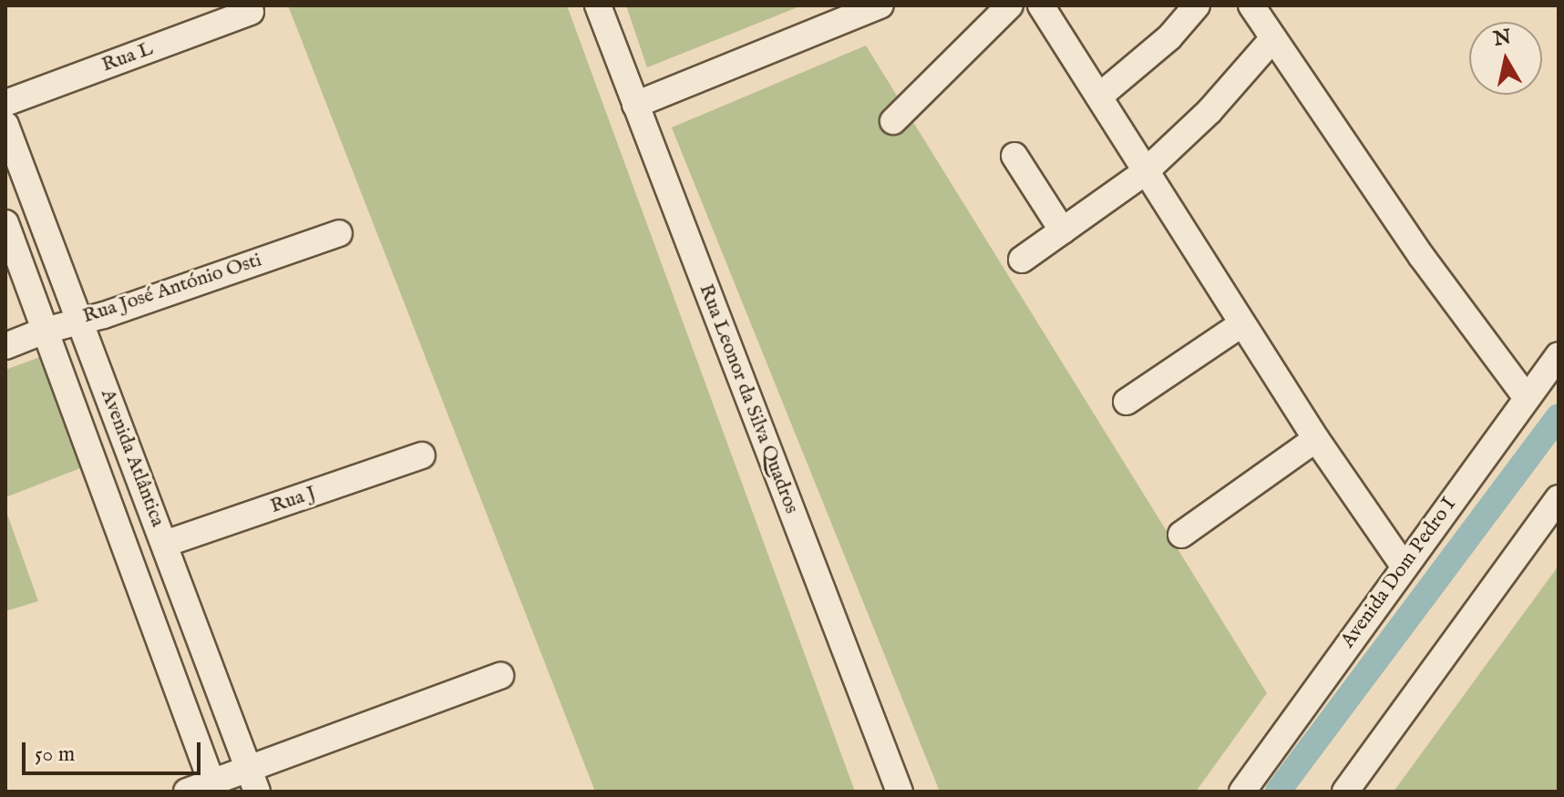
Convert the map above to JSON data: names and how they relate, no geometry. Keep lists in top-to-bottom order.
{
  "streets": {
    "street": [
      "Rua L",
      "Rua José António Osti",
      "Rua Leonor da Silva Quadros",
      "Avenida Atlântica",
      "Rua J",
      "Avenida Dom Pedro I"
    ]
  },
  "crossings": [
    ["Rua José António Osti", "Avenida Atlântica"],
    ["Avenida Atlântica", "Rua J"]
  ],
  "scale_bar": "50 m",
  "north": "top"
}
